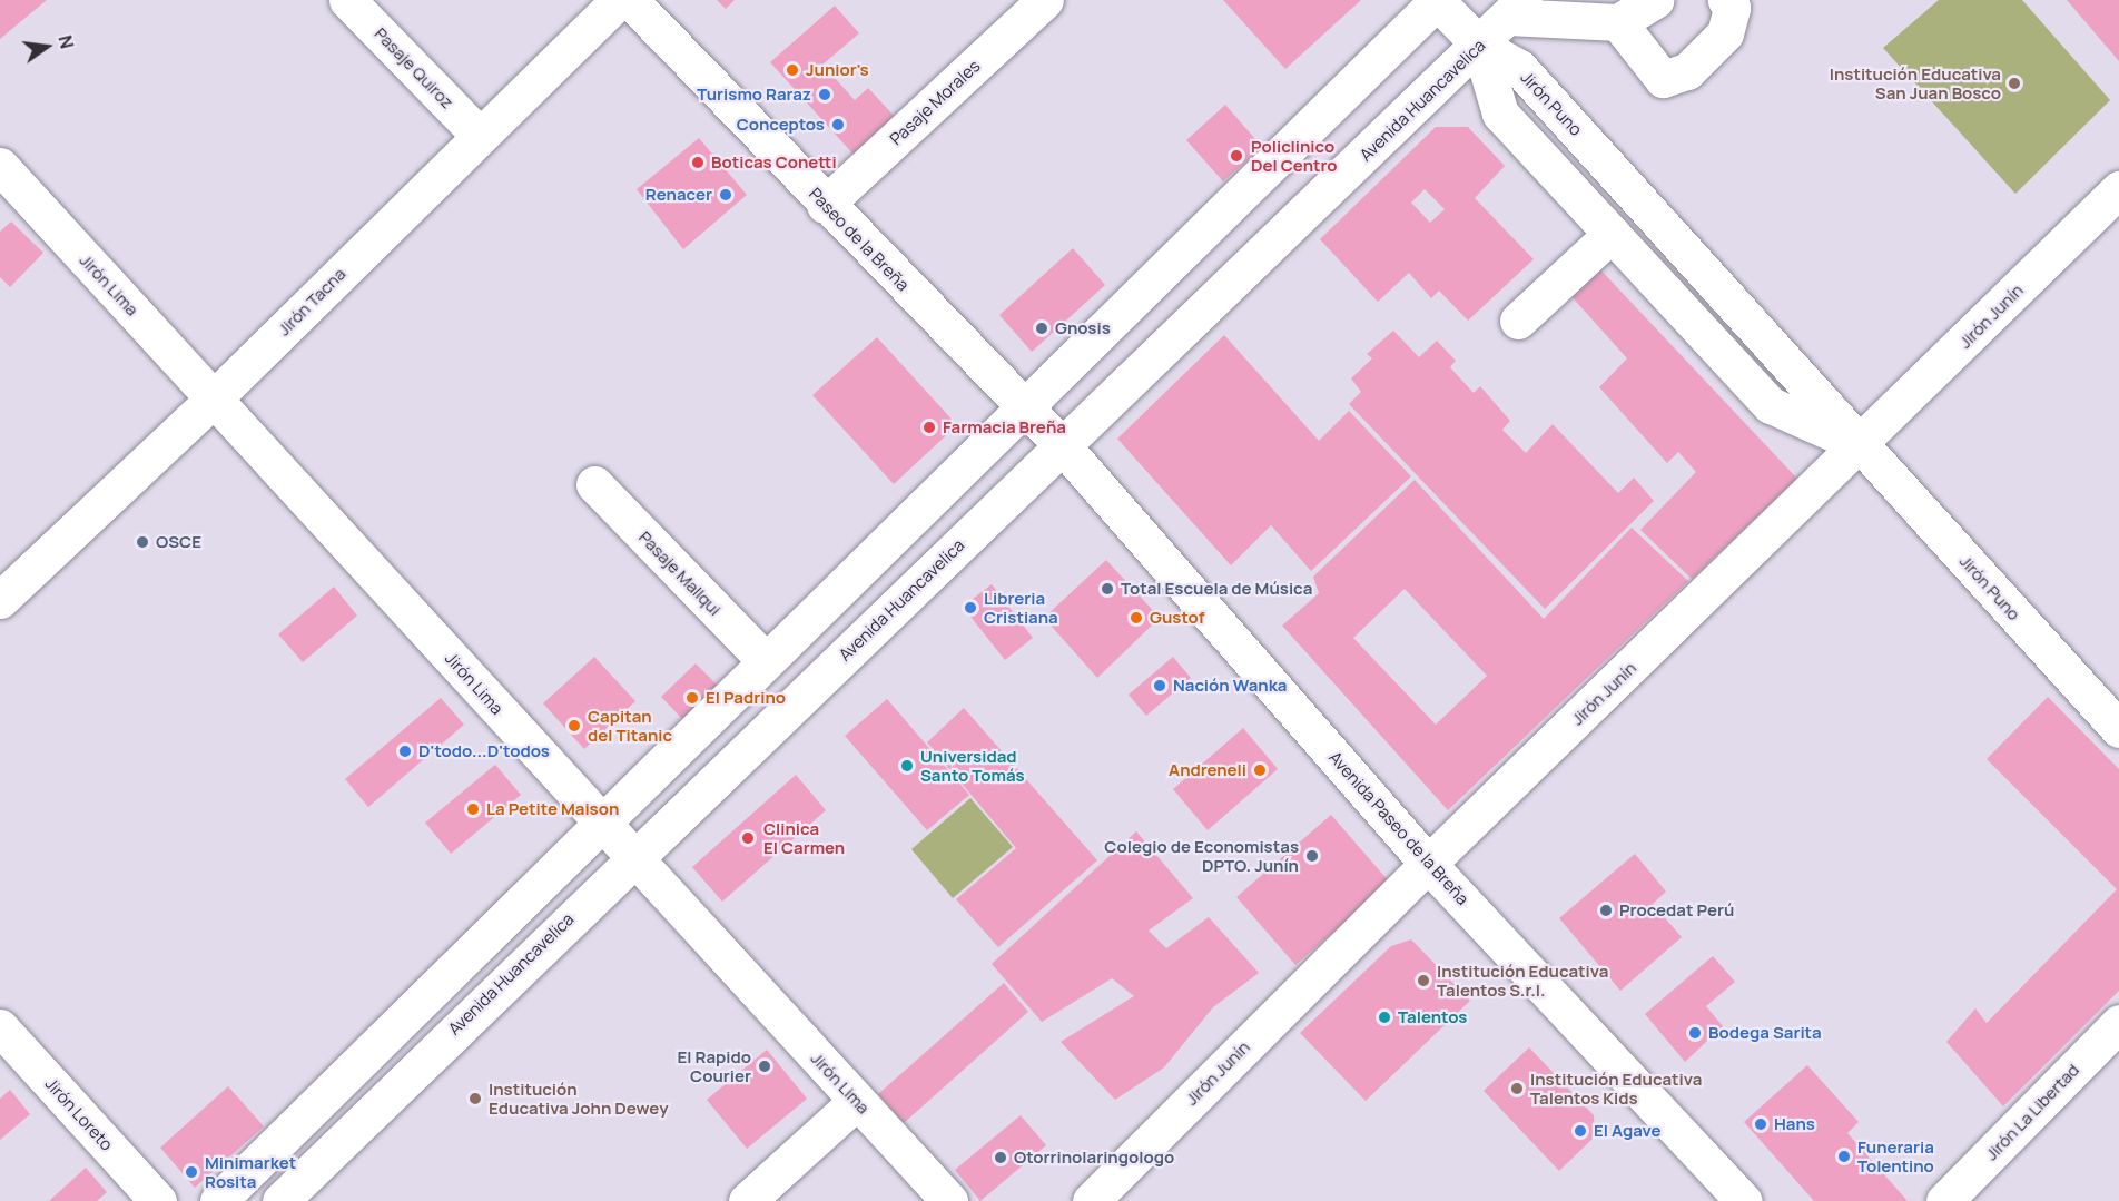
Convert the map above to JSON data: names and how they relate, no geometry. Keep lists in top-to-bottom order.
{
  "streets": {
    "main road": [
      "Pasaje Quiroz",
      "Avenida Huancavelica",
      "Pasaje Morales",
      "Jirón Puno",
      "Paseo de la Breña",
      "Jirón Lima",
      "Jirón Tacna",
      "Jirón Junín",
      "Pasaje Mallqui",
      "Avenida Paseo de la Breña",
      "Jirón La Libertad",
      "Jirón Loreto"
    ]
  },
  "crossings": [
    ["Pasaje Quiroz", "Jirón Tacna"],
    ["Avenida Huancavelica", "Jirón Puno"],
    ["Avenida Huancavelica", "Paseo de la Breña"],
    ["Avenida Huancavelica", "Jirón Lima"],
    ["Avenida Huancavelica", "Avenida Paseo de la Breña"],
    ["Pasaje Morales", "Paseo de la Breña"],
    ["Jirón Puno", "Jirón Junín"],
    ["Paseo de la Breña", "Avenida Paseo de la Breña"],
    ["Jirón Lima", "Jirón Tacna"],
    ["Jirón Junín", "Avenida Paseo de la Breña"]
  ],
  "places": [
    "Junior's",
    "Institución Educativa San Juan Bosco",
    "Turismo Raraz",
    "Conceptos",
    "Policlinico Del Centro",
    "Boticas Conetti",
    "Renacer",
    "Gnosis",
    "Farmacia Breña",
    "OSCE",
    "Total Escuela de Música",
    "Libreria Cristiana",
    "Gustof",
    "Nación Wanka",
    "El Padrino",
    "Capitan del Titanic",
    "D'todo...D'todos",
    "Universidad Santo Tomás",
    "Andreneli",
    "La Petite Maison",
    "Clinica El Carmen",
    "Colegio de Economistas DPTO. Junín",
    "Procedat Perú",
    "Institución Educativa Talentos S.r.l.",
    "Talentos",
    "Bodega Sarita",
    "El Rapido Courier",
    "Institución Educativa Talentos Kids",
    "Institución Educativa John Dewey",
    "Hans",
    "El Agave",
    "Funeraria Tolentino",
    "Otorrinolaringologo",
    "Minimarket Rosita"
  ],
  "north": "right"
}
